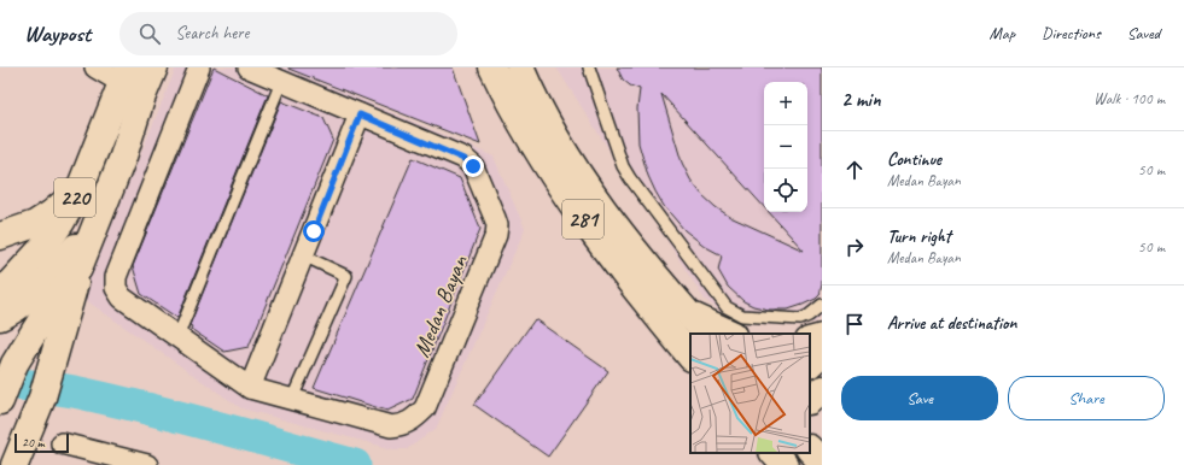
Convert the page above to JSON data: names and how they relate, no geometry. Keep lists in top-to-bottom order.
{
  "streets": {
    "main road": ["220", "281"],
    "street": ["Medan Bayan"]
  },
  "scale_bar": "20 m",
  "page": {
    "header": "Waypost",
    "search": "Search here",
    "nav": ["Map", "Directions", "Saved"],
    "heading": ["2 min", "Walk · 100 m"],
    "map_buttons": ["+", "−"],
    "list": [
      ["Continue", "Medan Bayan", "50 m"],
      ["Turn right", "Medan Bayan", "50 m"],
      "Arrive at destination"
    ],
    "buttons": ["Save", "Share"],
    "scale": "20 m"
  }
}
